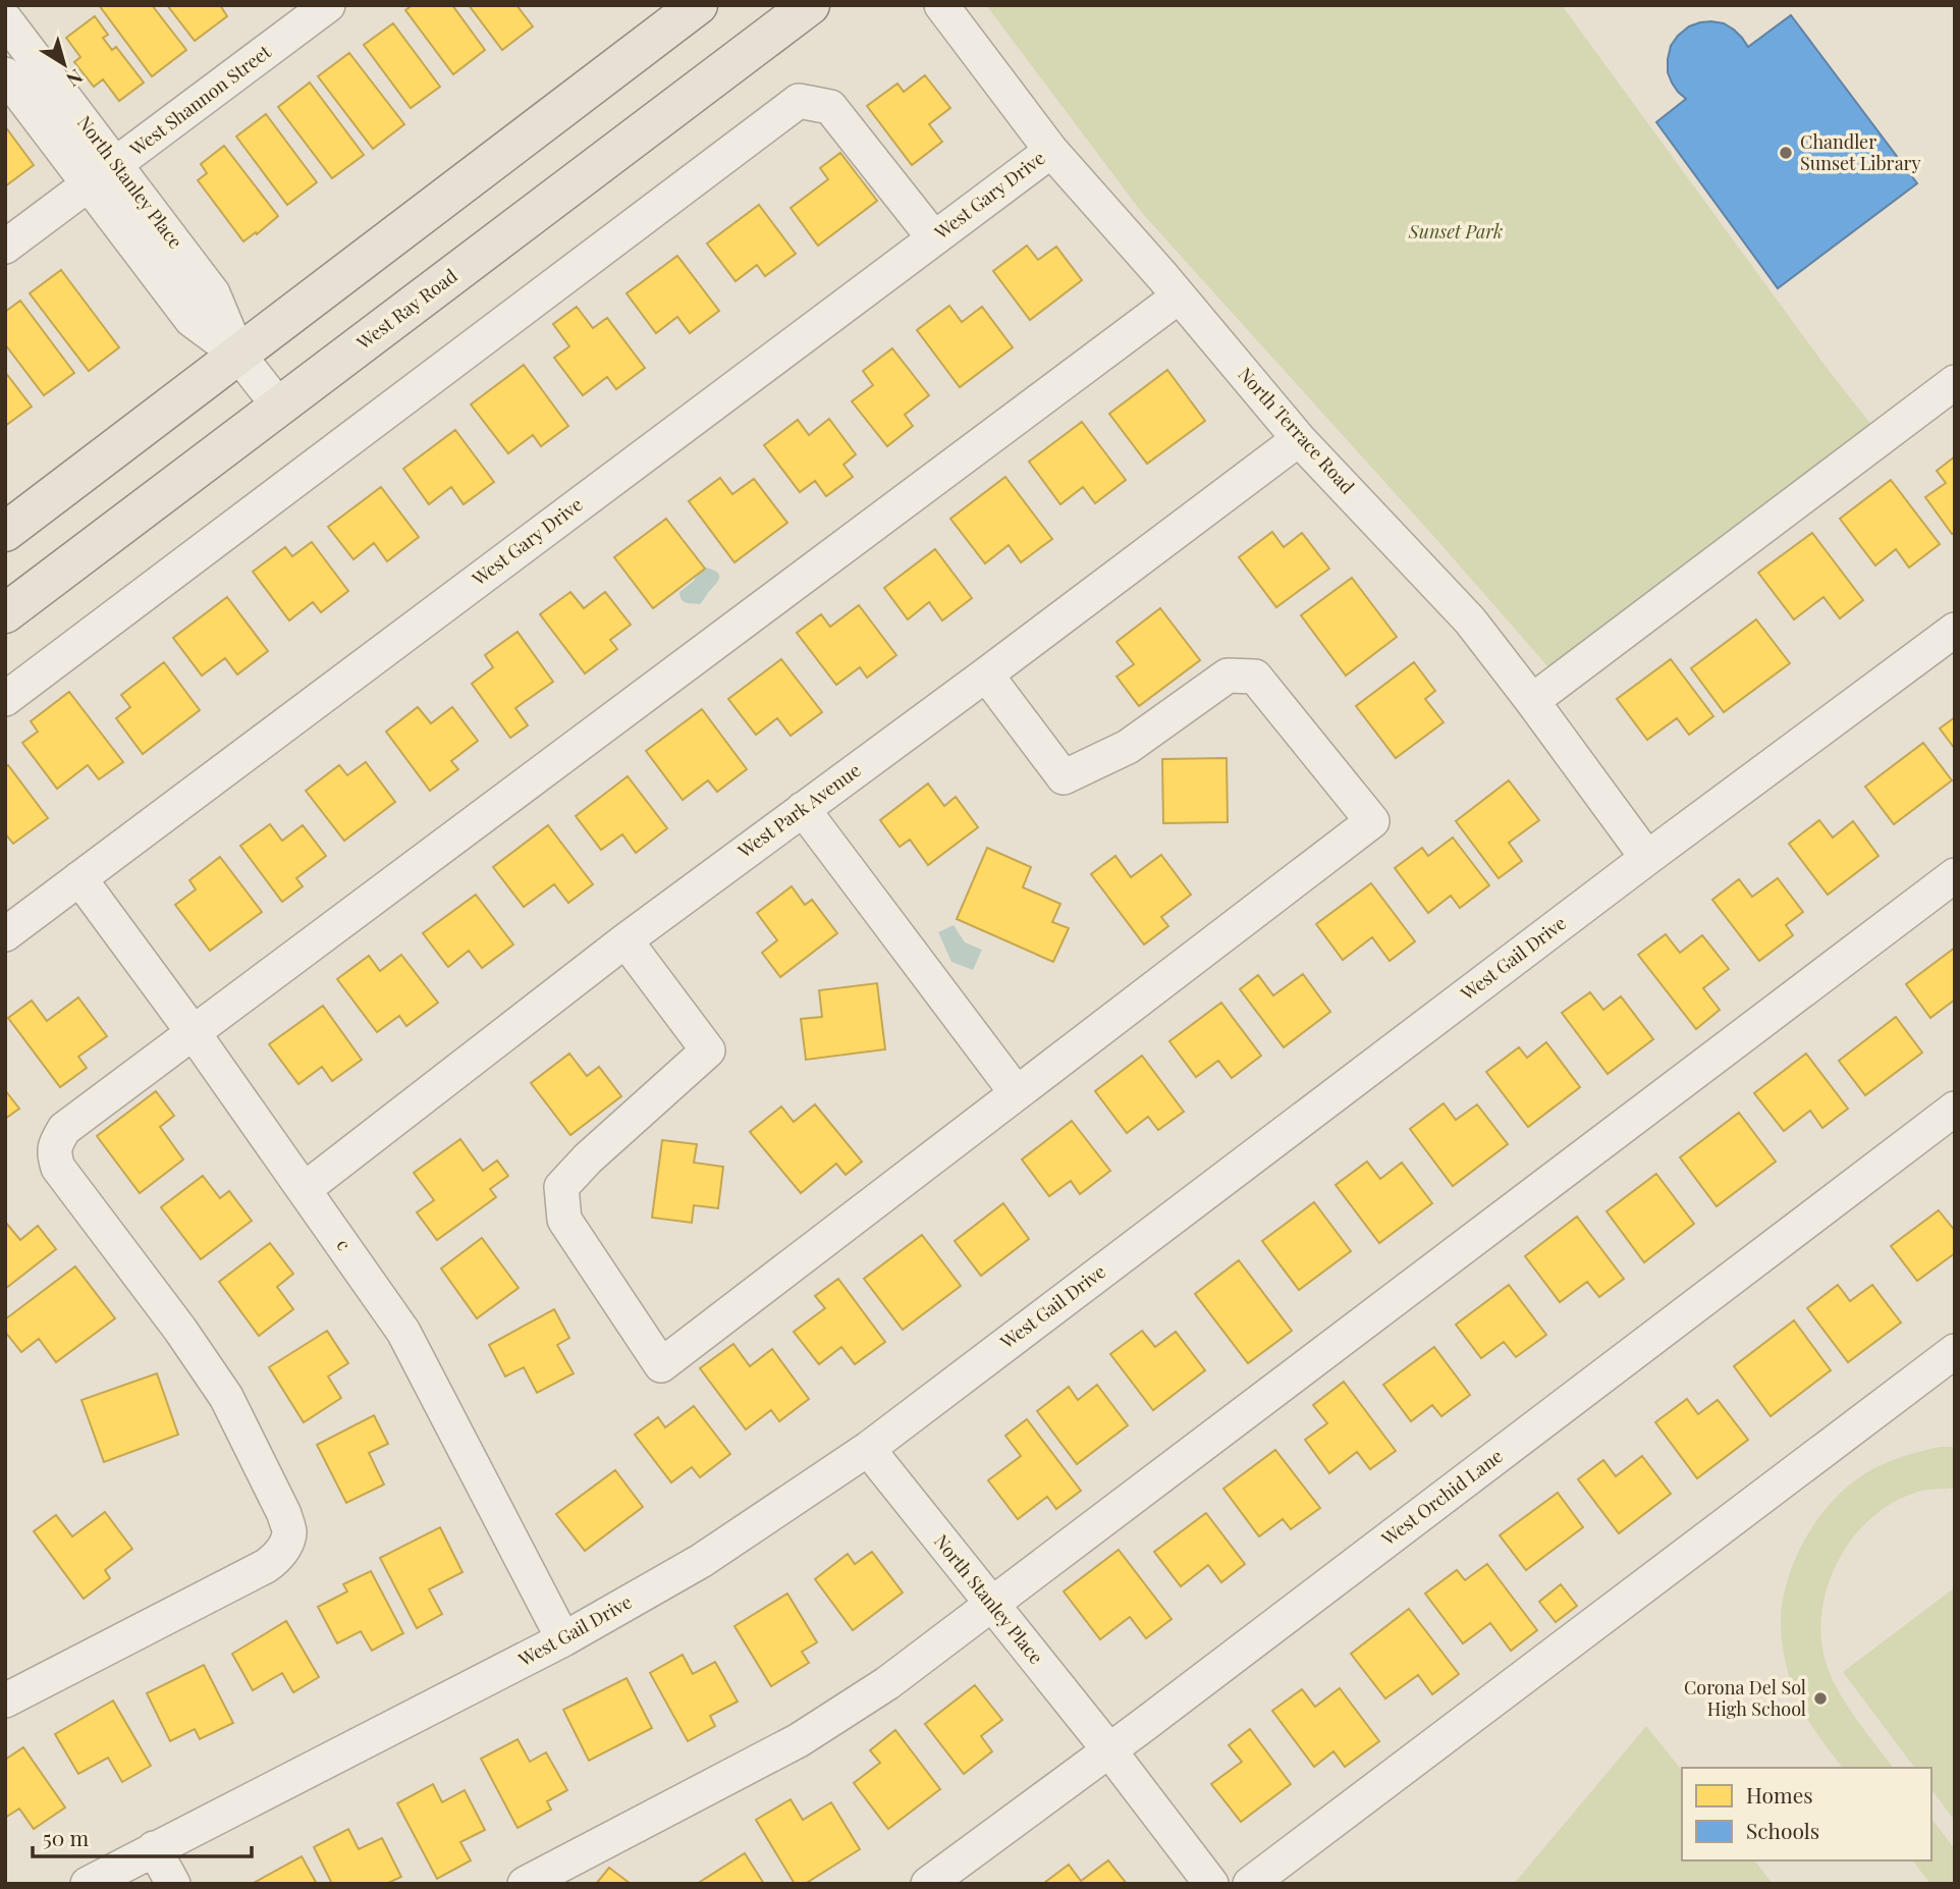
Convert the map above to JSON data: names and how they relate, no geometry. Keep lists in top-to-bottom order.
{
  "streets": {
    "main road": ["West Ray Road"],
    "street": [
      "West Shannon Street",
      "North Stanley Place",
      "West Gary Drive",
      "North Terrace Road",
      "West Park Avenue",
      "West Gail Drive",
      "c",
      "West Orchid Lane"
    ]
  },
  "crossings": [
    ["West Shannon Street", "North Stanley Place"],
    ["North Stanley Place", "West Ray Road"],
    ["North Stanley Place", "West Gail Drive"],
    ["North Stanley Place", "West Orchid Lane"],
    ["West Gary Drive", "North Terrace Road"],
    ["West Gary Drive", "c"],
    ["North Terrace Road", "West Park Avenue"],
    ["North Terrace Road", "West Gail Drive"],
    ["West Park Avenue", "c"],
    ["West Gail Drive", "c"]
  ],
  "parks": ["Sunset Park"],
  "places": ["Chandler Sunset Library", "Corona Del Sol High School"],
  "legend": ["Homes", "Schools"],
  "scale_bar": "50 m",
  "north": "bottom right"
}
